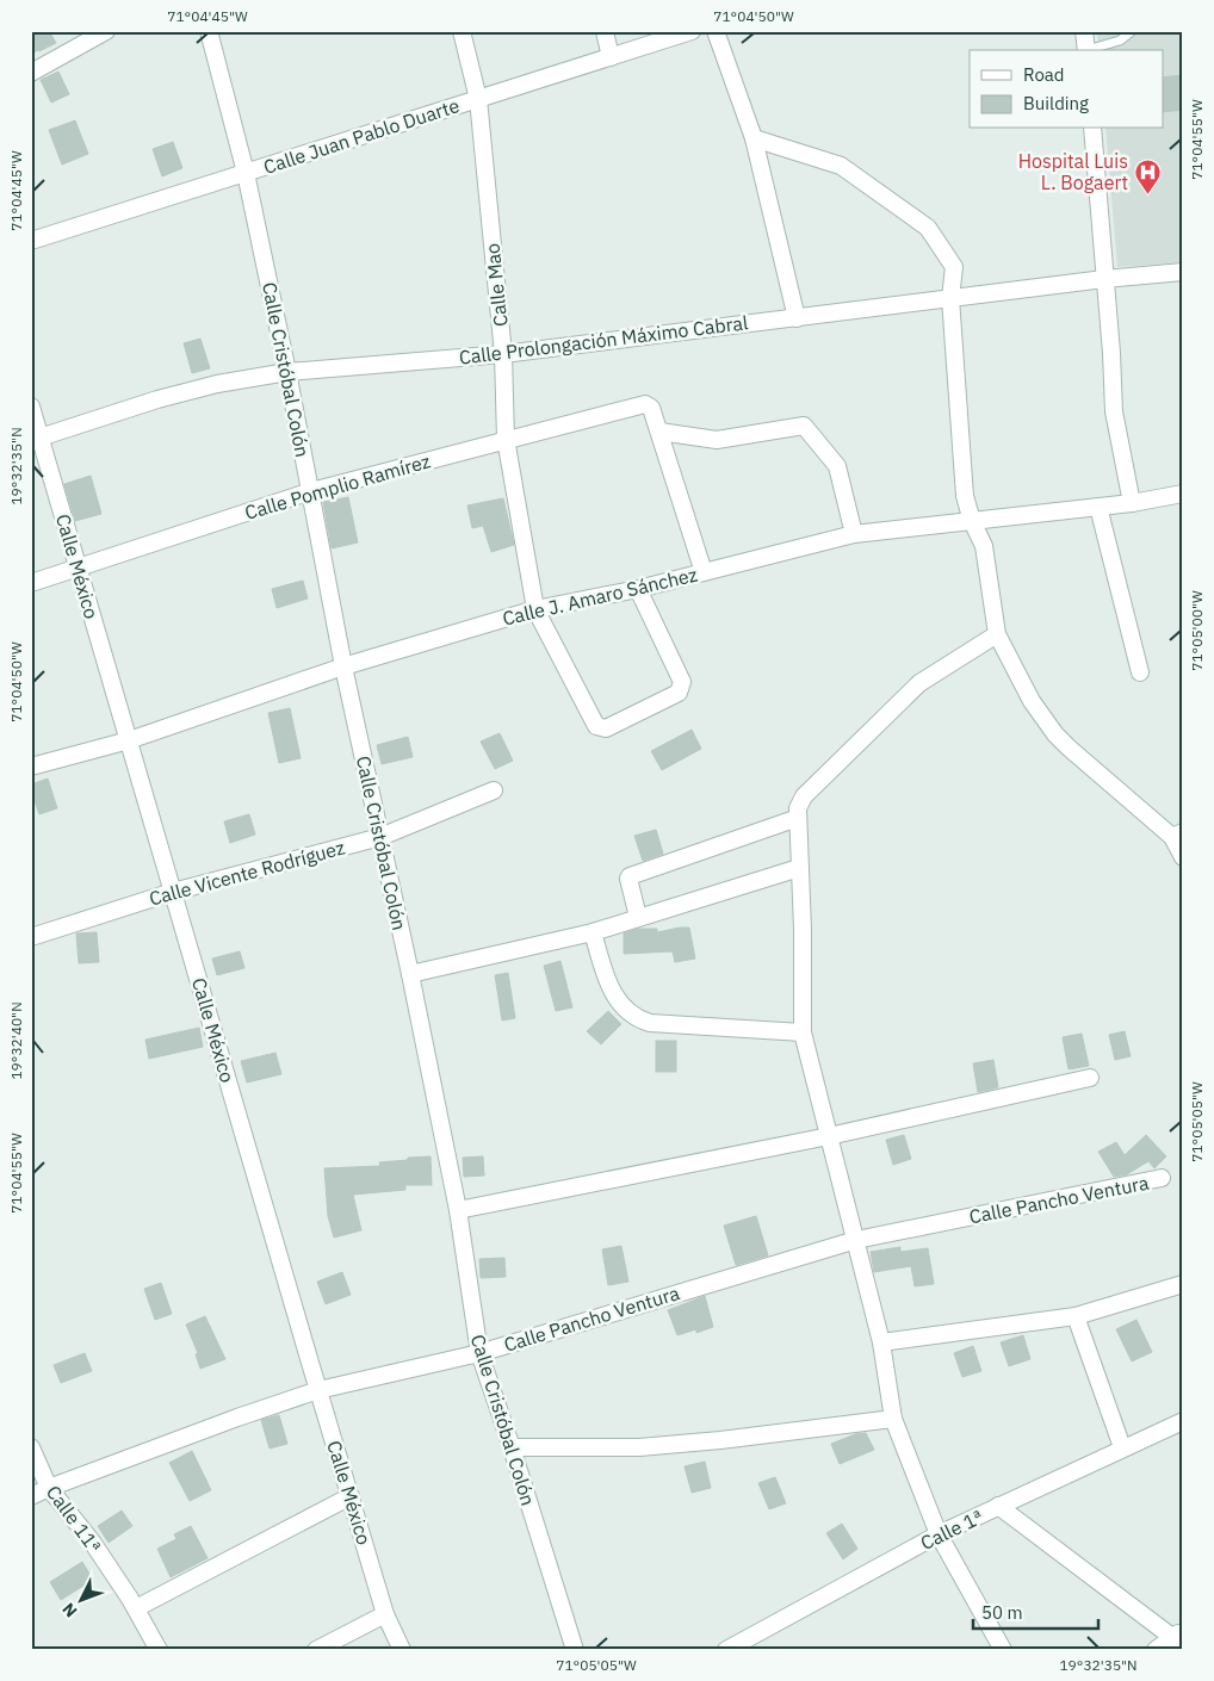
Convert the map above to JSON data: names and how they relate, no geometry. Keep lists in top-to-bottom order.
{
  "streets": {
    "street": [
      "Calle Juan Pablo Duarte",
      "Calle Mao",
      "Calle Prolongación Máximo Cabral",
      "Calle Cristóbal Colón",
      "Calle Pomplio Ramírez",
      "Calle México",
      "Calle J. Amaro Sánchez",
      "Calle Vicente Rodríguez",
      "Calle Pancho Ventura",
      "Calle 11ª",
      "Calle 1ª"
    ]
  },
  "crossings": [
    ["Calle Juan Pablo Duarte", "Calle Mao"],
    ["Calle Juan Pablo Duarte", "Calle Cristóbal Colón"],
    ["Calle Mao", "Calle Prolongación Máximo Cabral"],
    ["Calle Mao", "Calle Pomplio Ramírez"],
    ["Calle Mao", "Calle J. Amaro Sánchez"],
    ["Calle Prolongación Máximo Cabral", "Calle Cristóbal Colón"],
    ["Calle Prolongación Máximo Cabral", "Calle México"],
    ["Calle Cristóbal Colón", "Calle Pomplio Ramírez"],
    ["Calle Cristóbal Colón", "Calle J. Amaro Sánchez"],
    ["Calle Cristóbal Colón", "Calle Vicente Rodríguez"],
    ["Calle Cristóbal Colón", "Calle Pancho Ventura"],
    ["Calle Pomplio Ramírez", "Calle México"],
    ["Calle México", "Calle J. Amaro Sánchez"],
    ["Calle México", "Calle Vicente Rodríguez"],
    ["Calle México", "Calle Pancho Ventura"],
    ["Calle Pancho Ventura", "Calle 11ª"]
  ],
  "places": {
    "hospital": ["Hospital Luis L. Bogaert"]
  },
  "legend": ["Road", "Building"],
  "scale_bar": "50 m",
  "north": "bottom left",
  "coordinates": [
    "71°04'45\"W",
    "71°04'50\"W",
    "71°04'55\"W",
    "19°32'35\"N",
    "71°05'00\"W",
    "19°32'40\"N",
    "71°05'05\"W"
  ]
}
